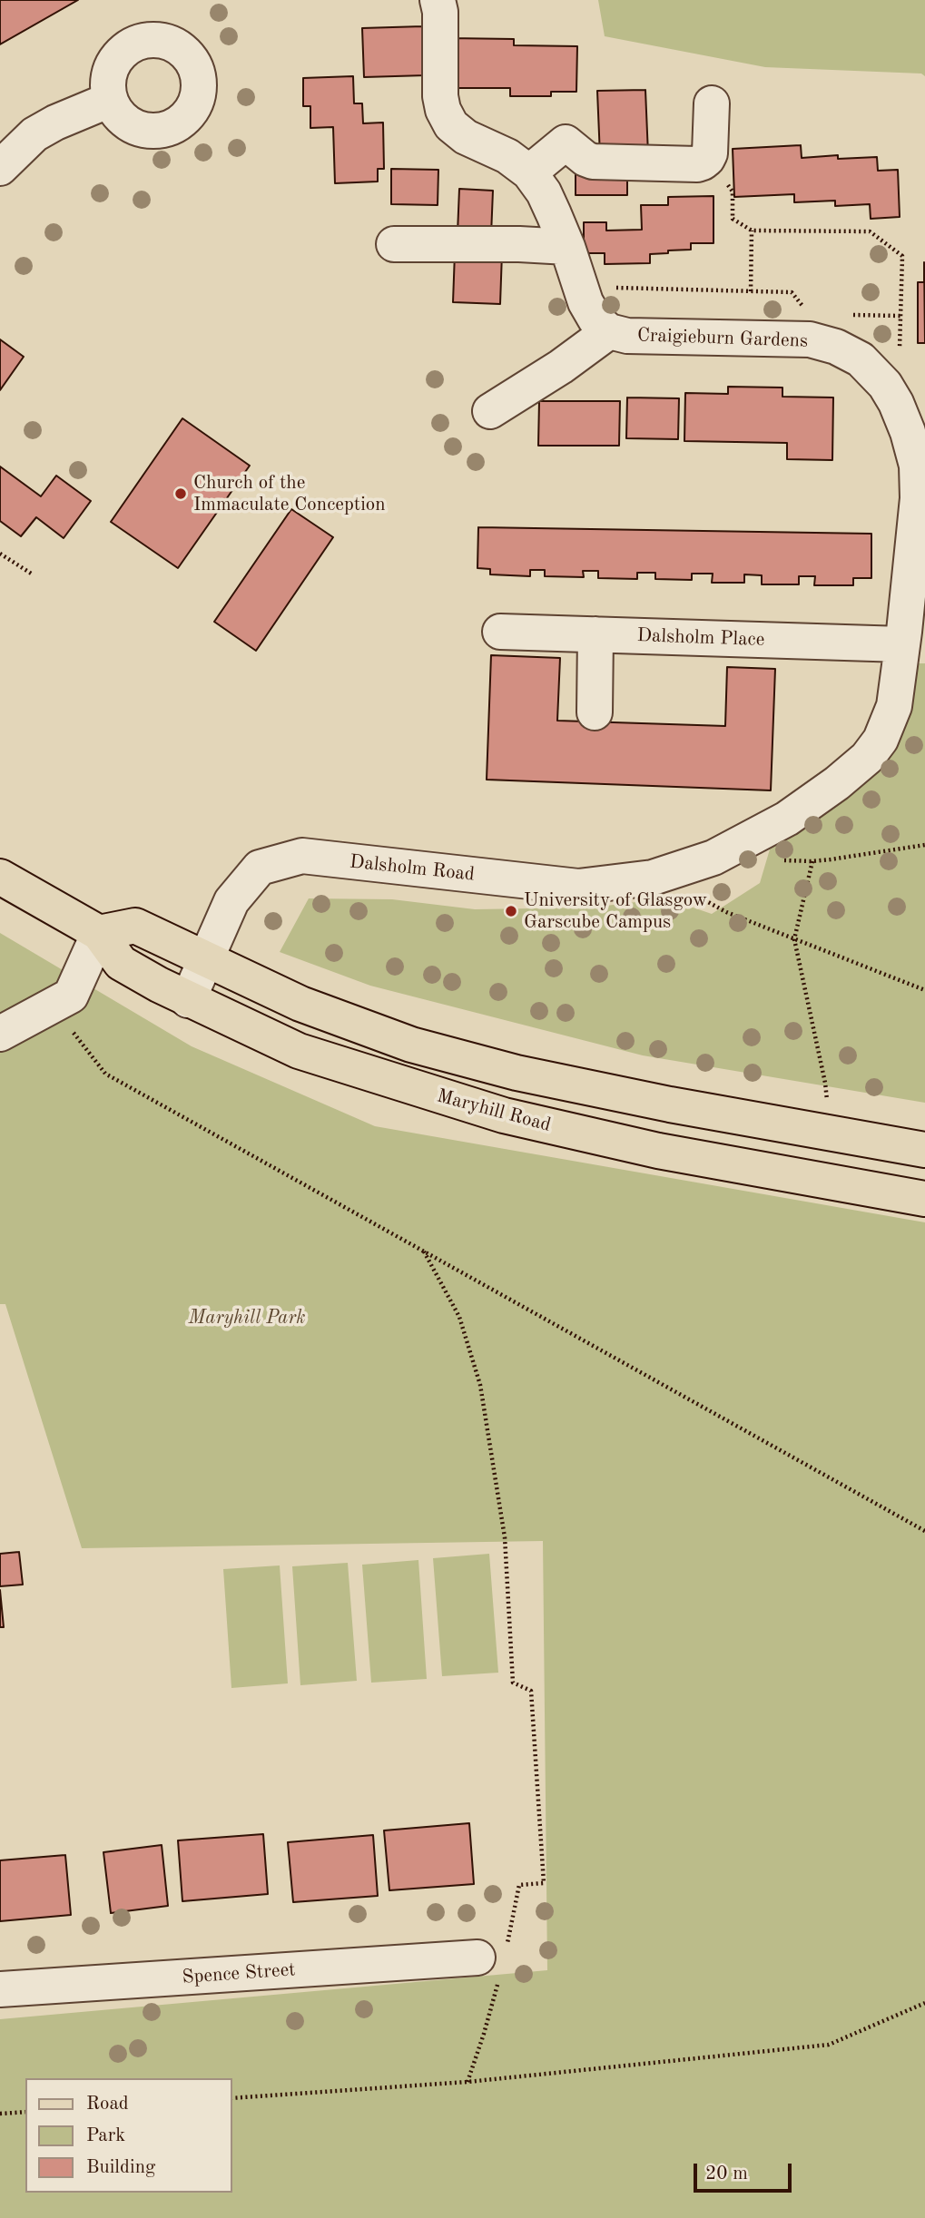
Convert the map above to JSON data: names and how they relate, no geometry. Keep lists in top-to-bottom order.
{
  "streets": {
    "main road": ["Maryhill Road"],
    "street": [
      "Craigieburn Gardens",
      "Dalsholm Place",
      "Dalsholm Road",
      "Spence Street"
    ]
  },
  "crossings": [
    ["Craigieburn Gardens", "Dalsholm Place"],
    ["Craigieburn Gardens", "Dalsholm Road"],
    ["Dalsholm Road", "Maryhill Road"]
  ],
  "parks": ["Maryhill Park"],
  "places": ["Church of the Immaculate Conception", "University of Glasgow Garscube Campus"],
  "legend": ["Road", "Park", "Building"],
  "scale_bar": "20 m"
}
